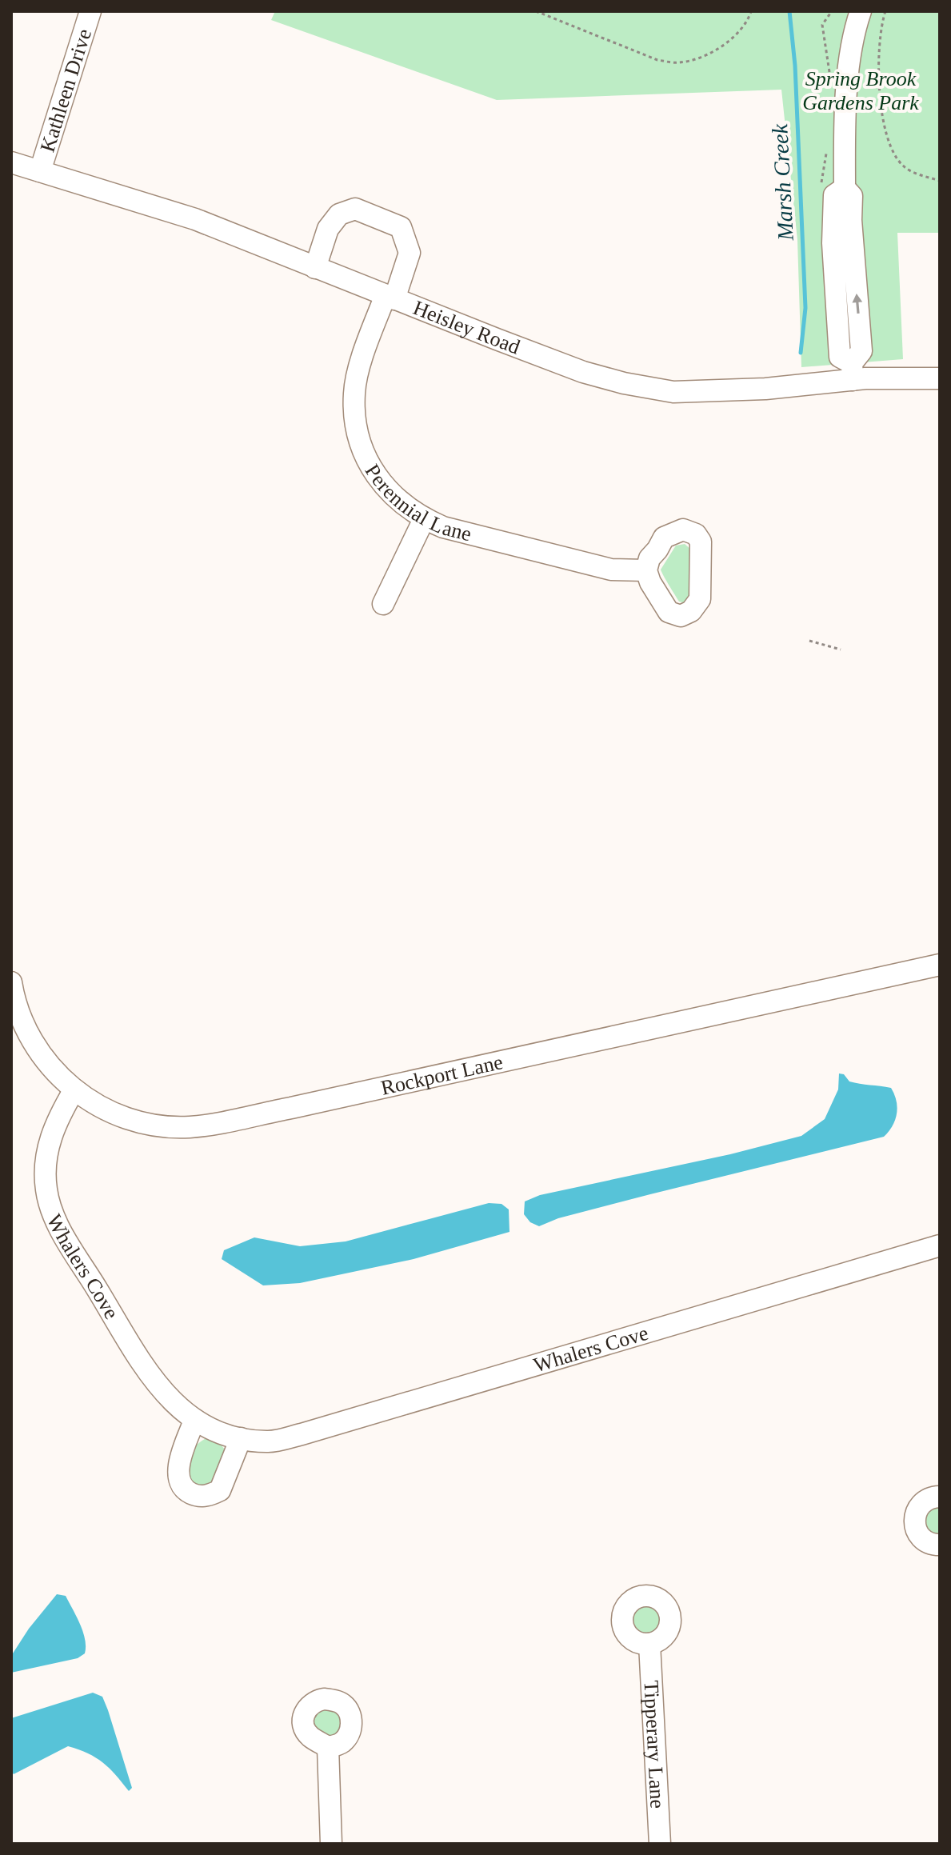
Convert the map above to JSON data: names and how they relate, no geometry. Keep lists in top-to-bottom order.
{
  "streets": {
    "street": [
      "Kathleen Drive",
      "Heisley Road",
      "Perennial Lane",
      "Rockport Lane",
      "Whalers Cove",
      "Tipperary Lane"
    ]
  },
  "crossings": [
    ["Kathleen Drive", "Heisley Road"],
    ["Heisley Road", "Perennial Lane"],
    ["Rockport Lane", "Whalers Cove"]
  ],
  "water": ["Marsh Creek"],
  "parks": ["Spring Brook Gardens Park"]
}
